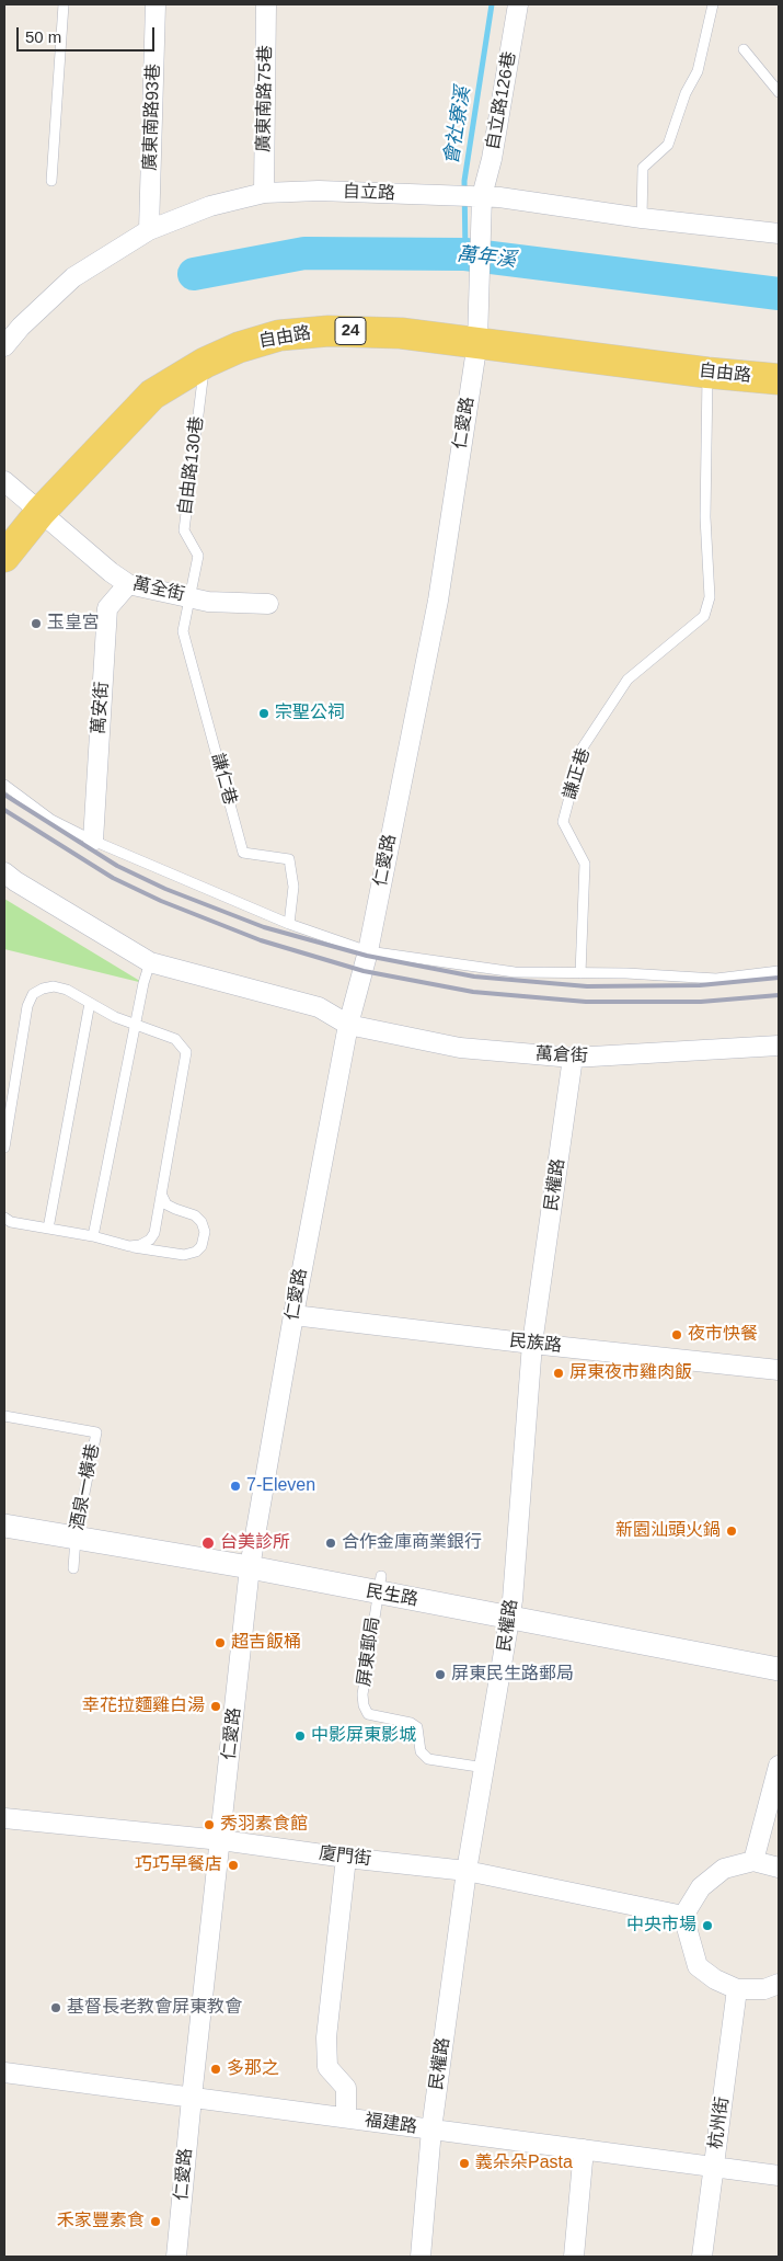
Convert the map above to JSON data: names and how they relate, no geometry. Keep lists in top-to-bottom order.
{
  "streets": {
    "main road": ["24", "自由路"],
    "street": [
      "廣東南路75巷",
      "自立路126巷",
      "廣東南路93巷",
      "自立路",
      "仁愛路",
      "萬全街",
      "萬安街",
      "萬倉街",
      "民權路",
      "民族路",
      "民生路",
      "廈門街",
      "杭州街",
      "福建路"
    ],
    "lane": [
      "自由路130巷",
      "謙正巷",
      "謙仁巷",
      "酒泉一橫巷",
      "屏東郵局"
    ]
  },
  "crossings": [
    ["廣東南路75巷", "自立路"],
    ["自立路126巷", "自立路"],
    ["自立路126巷", "自由路"],
    ["自立路126巷", "仁愛路"],
    ["廣東南路93巷", "自立路"],
    ["自由路", "仁愛路"],
    ["自由路", "自由路130巷"],
    ["自由路", "萬全街"],
    ["自由路", "謙正巷"],
    ["仁愛路", "萬倉街"],
    ["仁愛路", "民族路"],
    ["仁愛路", "民生路"],
    ["仁愛路", "廈門街"],
    ["仁愛路", "福建路"],
    ["自由路130巷", "萬全街"],
    ["自由路130巷", "謙仁巷"],
    ["萬全街", "萬安街"],
    ["萬全街", "謙仁巷"],
    ["萬倉街", "民權路"],
    ["民權路", "民族路"],
    ["民權路", "民生路"],
    ["民權路", "屏東郵局"],
    ["民權路", "廈門街"],
    ["民權路", "福建路"],
    ["酒泉一橫巷", "民生路"],
    ["民生路", "屏東郵局"],
    ["杭州街", "福建路"]
  ],
  "water": ["會社寮溪", "萬年溪"],
  "places": [
    "玉皇宮",
    "宗聖公祠",
    "夜市快餐",
    "屏東夜市雞肉飯",
    "7-Eleven",
    "新園汕頭火鍋",
    "台美診所",
    "合作金庫商業銀行",
    "超吉飯桶",
    "屏東民生路郵局",
    "幸花拉麵雞白湯",
    "中影屏東影城",
    "秀羽素食館",
    "巧巧早餐店",
    "中央市場",
    "基督長老教會屏東教會",
    "多那之",
    "義朵朵Pasta",
    "禾家豐素食"
  ],
  "scale_bar": "50 m"
}
